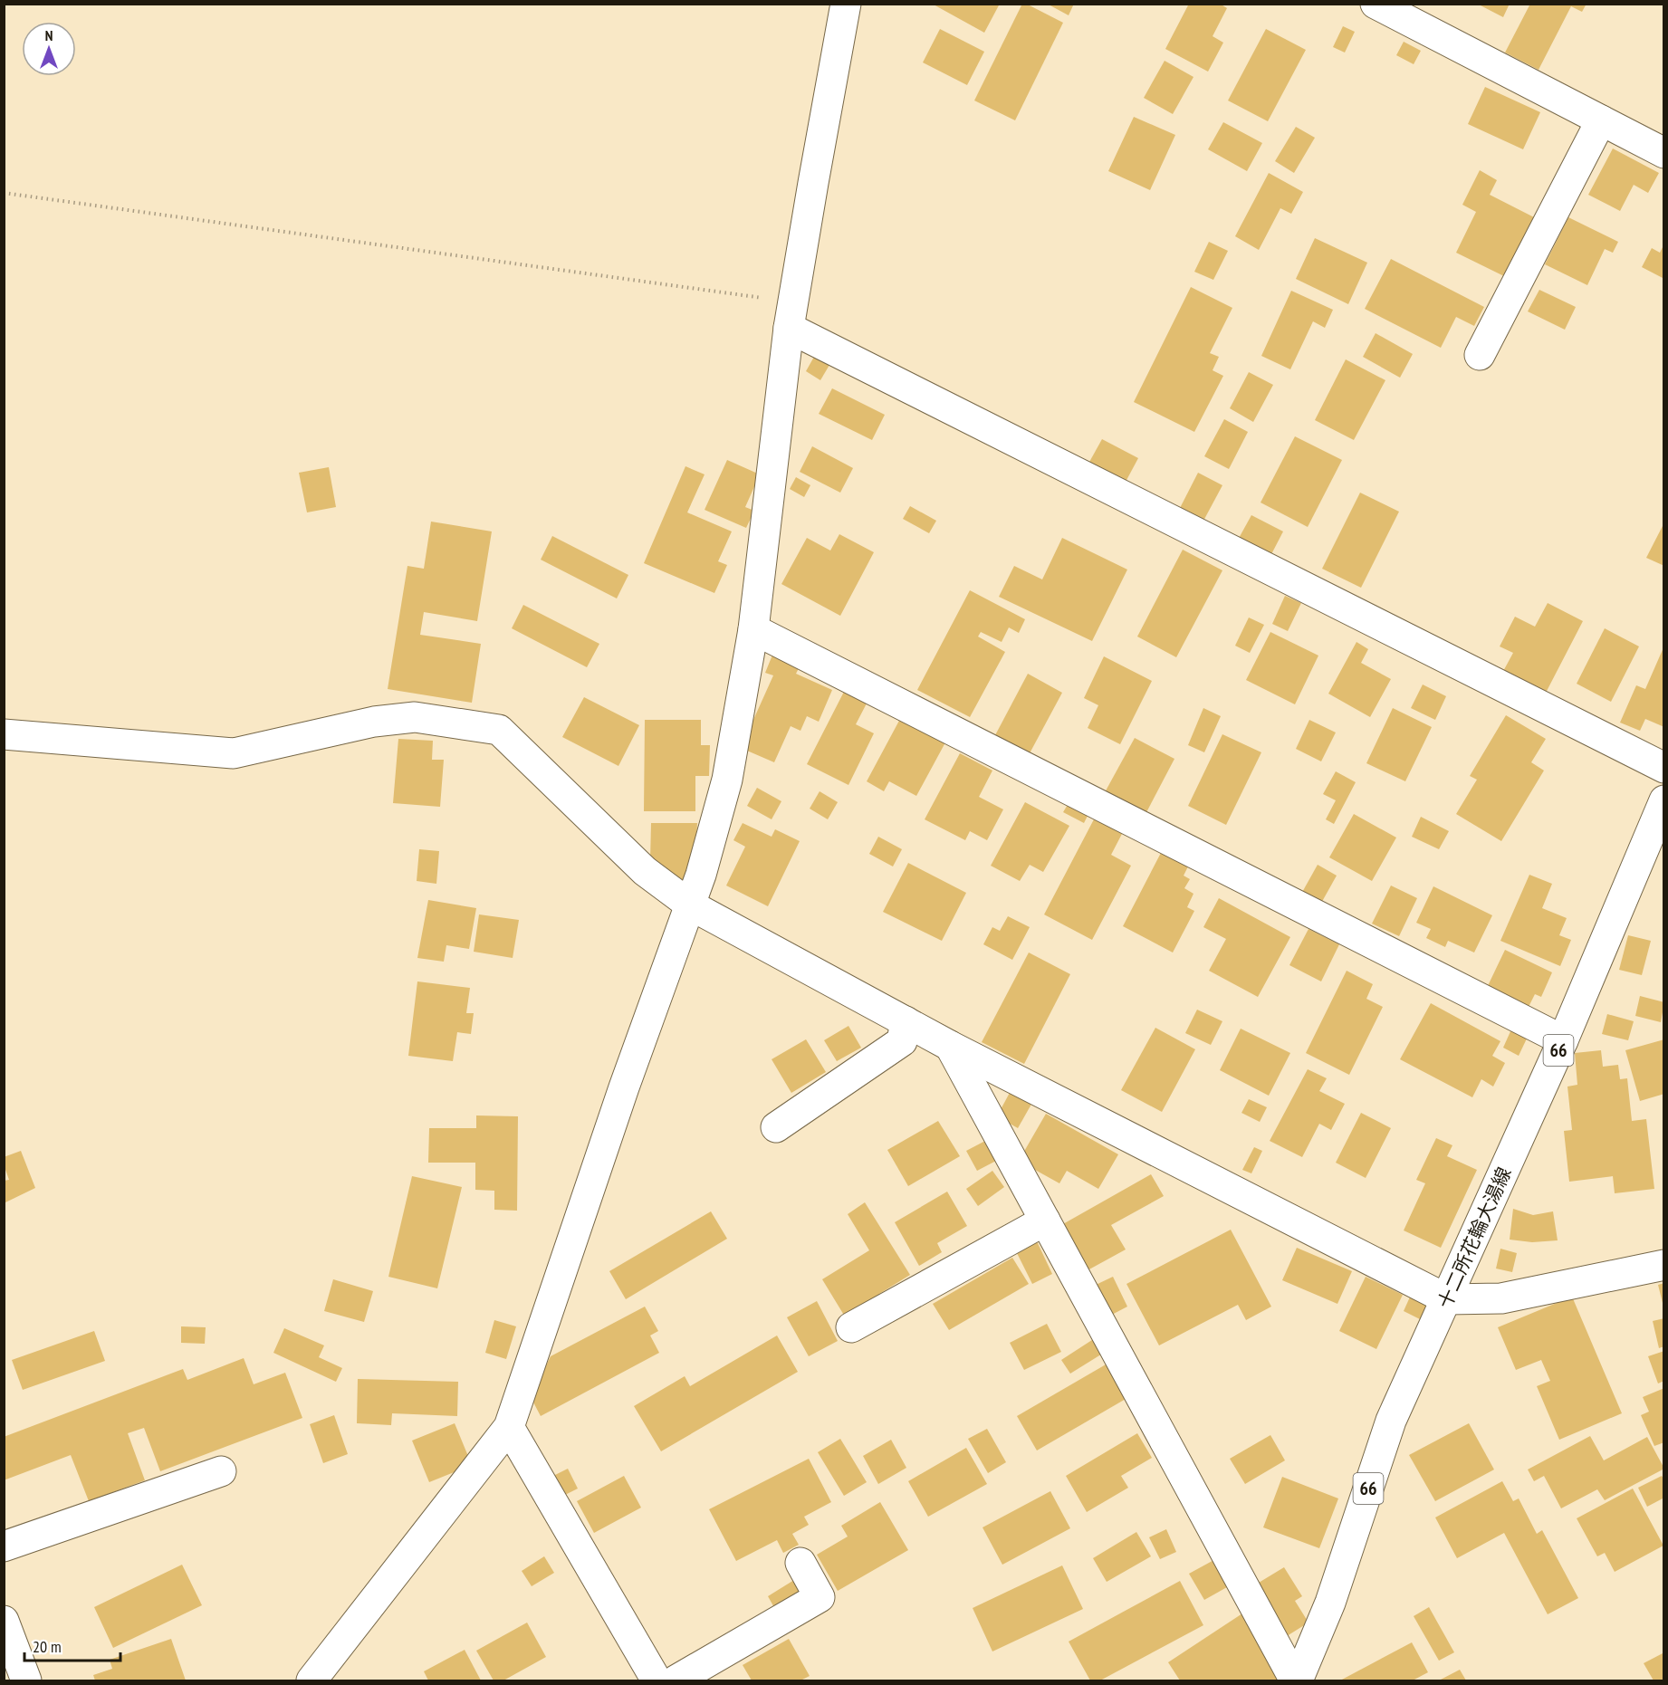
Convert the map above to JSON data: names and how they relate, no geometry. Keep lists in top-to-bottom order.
{
  "streets": {
    "street": ["66", "十二所花輪大湯線"]
  },
  "scale_bar": "20 m",
  "north": "top"
}
